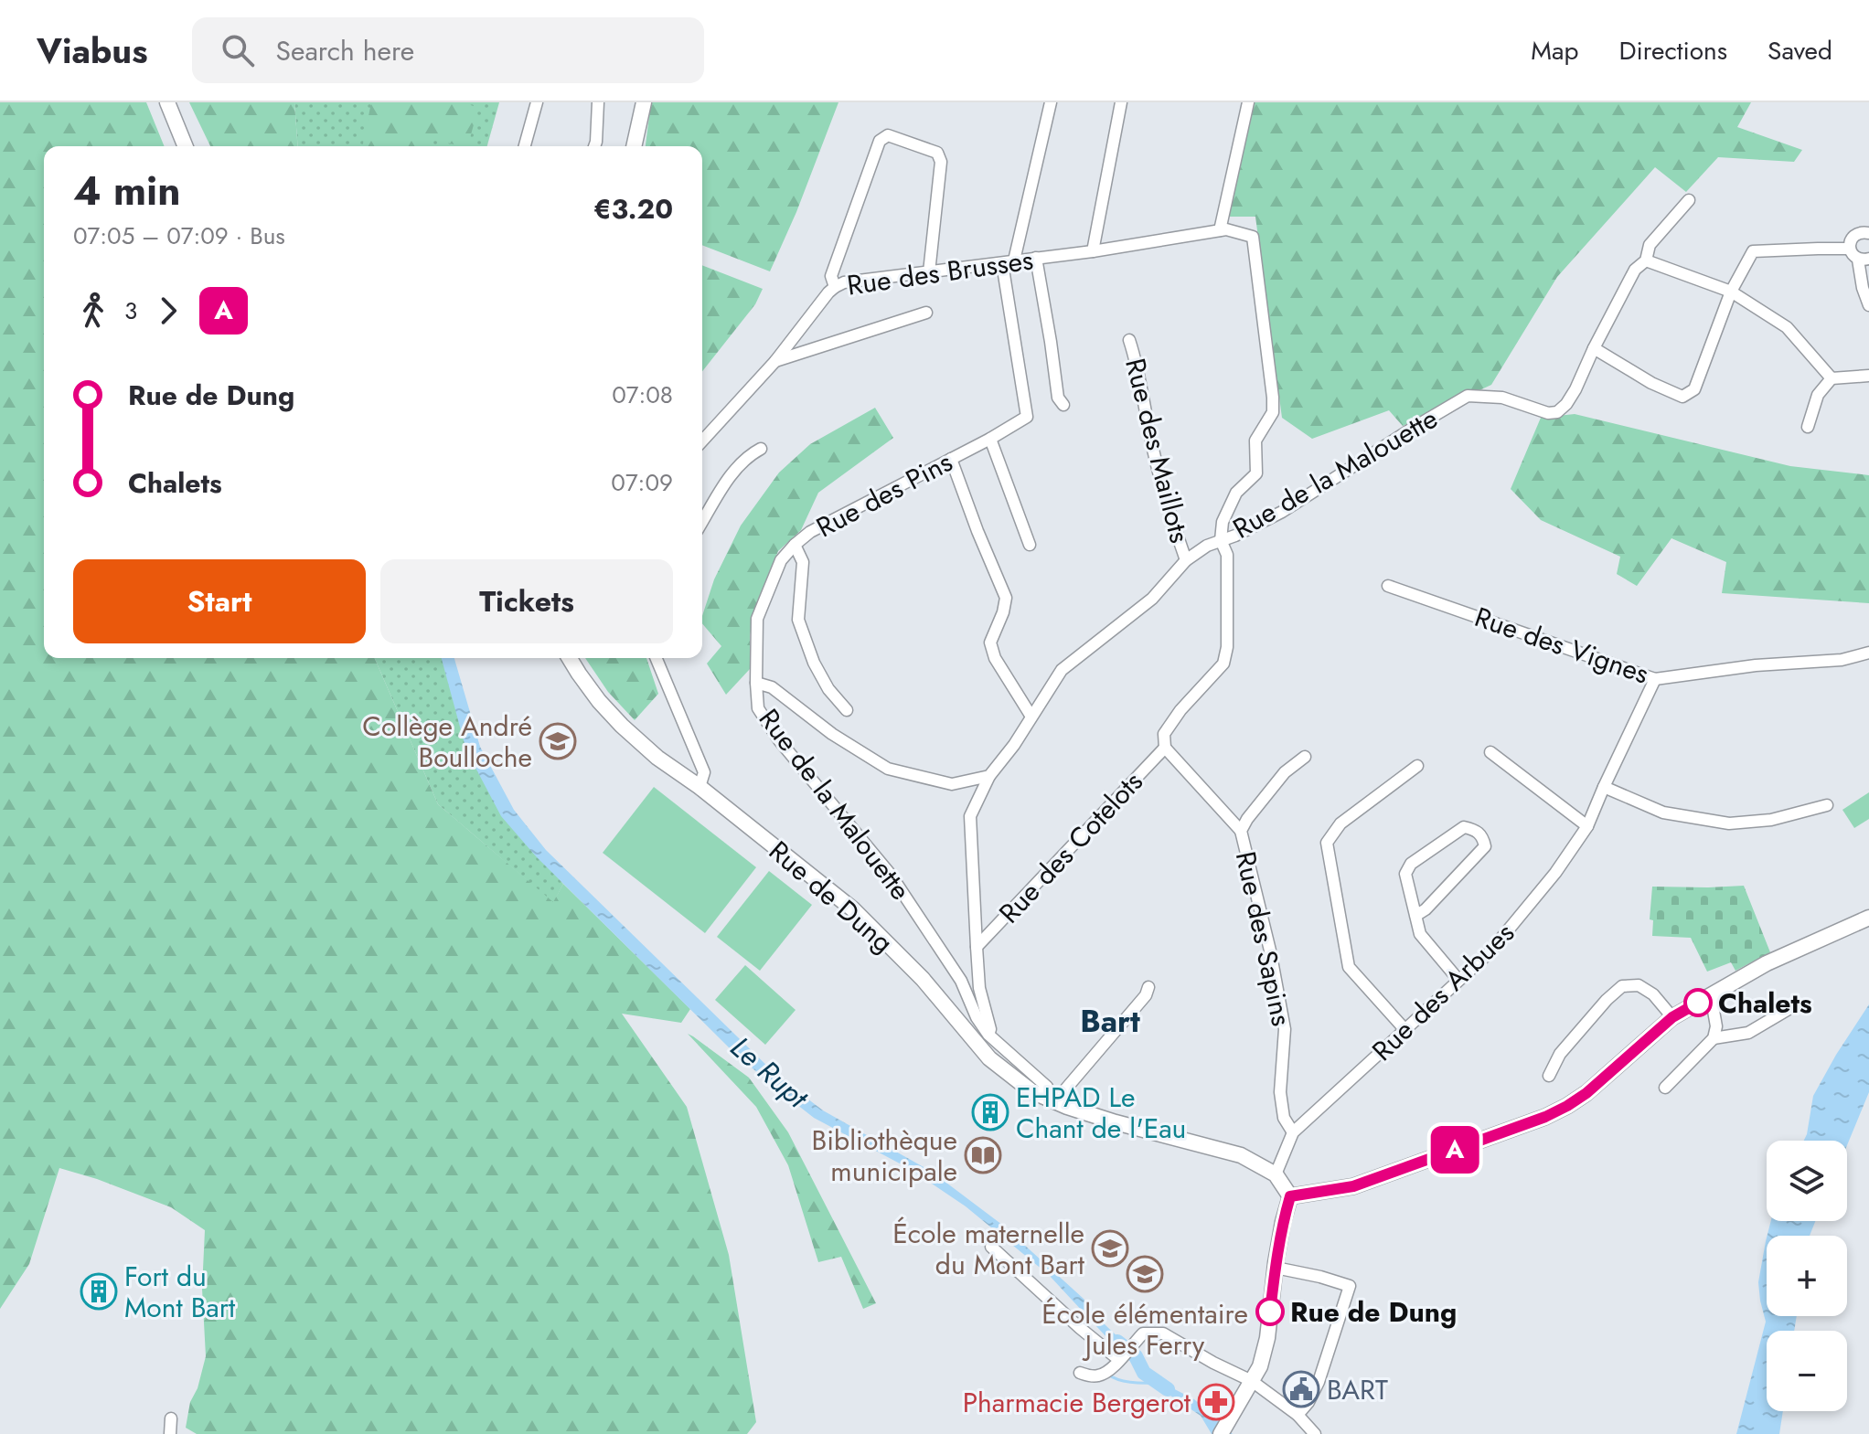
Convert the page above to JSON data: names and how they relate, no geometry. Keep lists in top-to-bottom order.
{
  "streets": {
    "main road": ["Rue de Dung"],
    "street": [
      "Rue des Brusses",
      "Rue des Maillots",
      "Rue de la Malouette",
      "Rue des Pins",
      "Rue des Vignes",
      "Rue des Cotelots",
      "Rue des Sapins",
      "Rue des Arbues"
    ]
  },
  "crossings": [
    ["Rue des Brusses", "Rue de la Malouette"],
    ["Rue des Brusses", "Rue des Pins"],
    ["Rue des Maillots", "Rue de la Malouette"],
    ["Rue de la Malouette", "Rue des Pins"],
    ["Rue de la Malouette", "Rue de Dung"],
    ["Rue des Vignes", "Rue des Arbues"],
    ["Rue des Cotelots", "Rue des Sapins"],
    ["Rue de Dung", "Rue des Arbues"],
    ["Rue des Sapins", "Rue des Arbues"]
  ],
  "districts": ["Bart"],
  "water": ["Le Rupt"],
  "places": {
    "school or university": ["Collège André Boulloche", "École maternelle du Mont Bart", "École élémentaire Jules Ferry"],
    "other": ["Chalets", "Rue de Dung"],
    "building": ["EHPAD Le Chant de l'Eau", "Fort du Mont Bart"],
    "library": ["Bibliothèque municipale"],
    "public building": ["BART"],
    "pharmacy": ["Pharmacie Bergerot"]
  },
  "lines": ["bus line A"],
  "page": {
    "header": "Viabus",
    "search": "Search here",
    "nav": ["Map", "Directions", "Saved"],
    "on_map": "A",
    "heading": ["4 min", "07:05 – 07:09 · Bus", "€3.20"],
    "legs": ["3", "A"],
    "list": [
      {
        "name": "Rue de Dung",
        "value": "07:08"
      },
      {
        "name": "Chalets",
        "value": "07:09"
      }
    ],
    "buttons": ["Start", "Tickets"],
    "map_buttons": ["+", "−"]
  }
}
